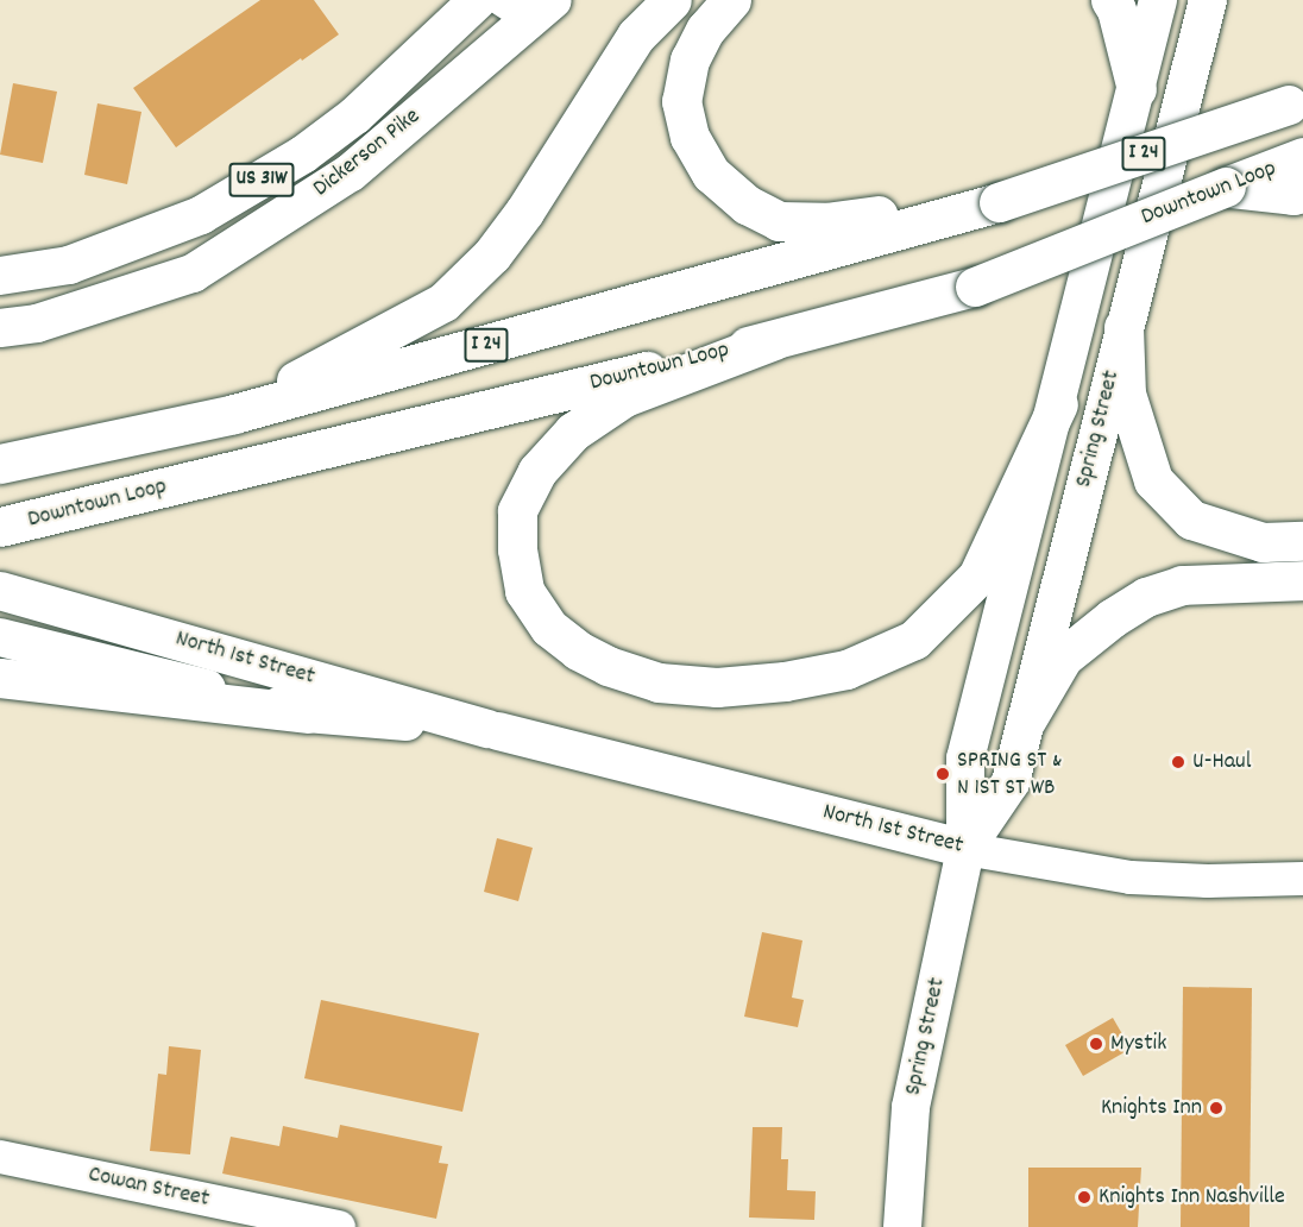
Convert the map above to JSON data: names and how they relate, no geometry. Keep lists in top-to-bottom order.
{
  "streets": {
    "highway": ["I 24", "Downtown Loop"],
    "main road": [
      "Dickerson Pike",
      "US 31W",
      "Spring Street",
      "North 1st Street"
    ],
    "street": ["Cowan Street"]
  },
  "crossings": [
    ["Spring Street", "North 1st Street"]
  ],
  "places": [
    "U-Haul",
    "SPRING ST & N 1ST ST WB",
    "Mystik",
    "Knights Inn",
    "Knights Inn Nashville"
  ]
}
